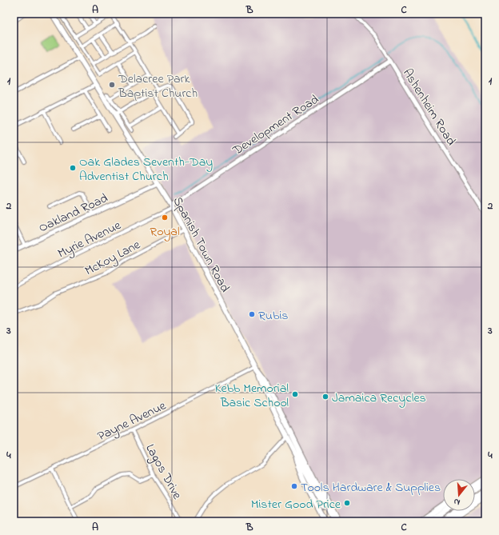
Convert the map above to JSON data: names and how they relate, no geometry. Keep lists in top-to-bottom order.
{
  "streets": {
    "main road": ["Spanish Town Road"],
    "street": [
      "Ashenheim Road",
      "Development Road",
      "Oakland Road",
      "Myrie Avenue",
      "McKoy Lane",
      "Payne Avenue",
      "Lagos Drive"
    ]
  },
  "crossings": [
    ["Ashenheim Road", "Development Road"],
    ["Development Road", "Myrie Avenue"],
    ["Development Road", "Spanish Town Road"],
    ["Oakland Road", "Spanish Town Road"],
    ["Myrie Avenue", "Spanish Town Road"],
    ["Spanish Town Road", "McKoy Lane"],
    ["Spanish Town Road", "Payne Avenue"],
    ["Payne Avenue", "Lagos Drive"]
  ],
  "places": [
    "Delacree Park Baptist Church",
    "Oak Glades Seventh-Day Adventist Church",
    "Royal",
    "Rubis",
    "Kebb Memorial Basic School",
    "Jamaica Recycles",
    "Tools Hardware & Supplies",
    "Mister Good Price"
  ],
  "north": "bottom",
  "grid": {
    "columns": ["A", "B", "C"],
    "rows": [
      "1",
      "2",
      "3",
      "4"
    ]
  }
}
